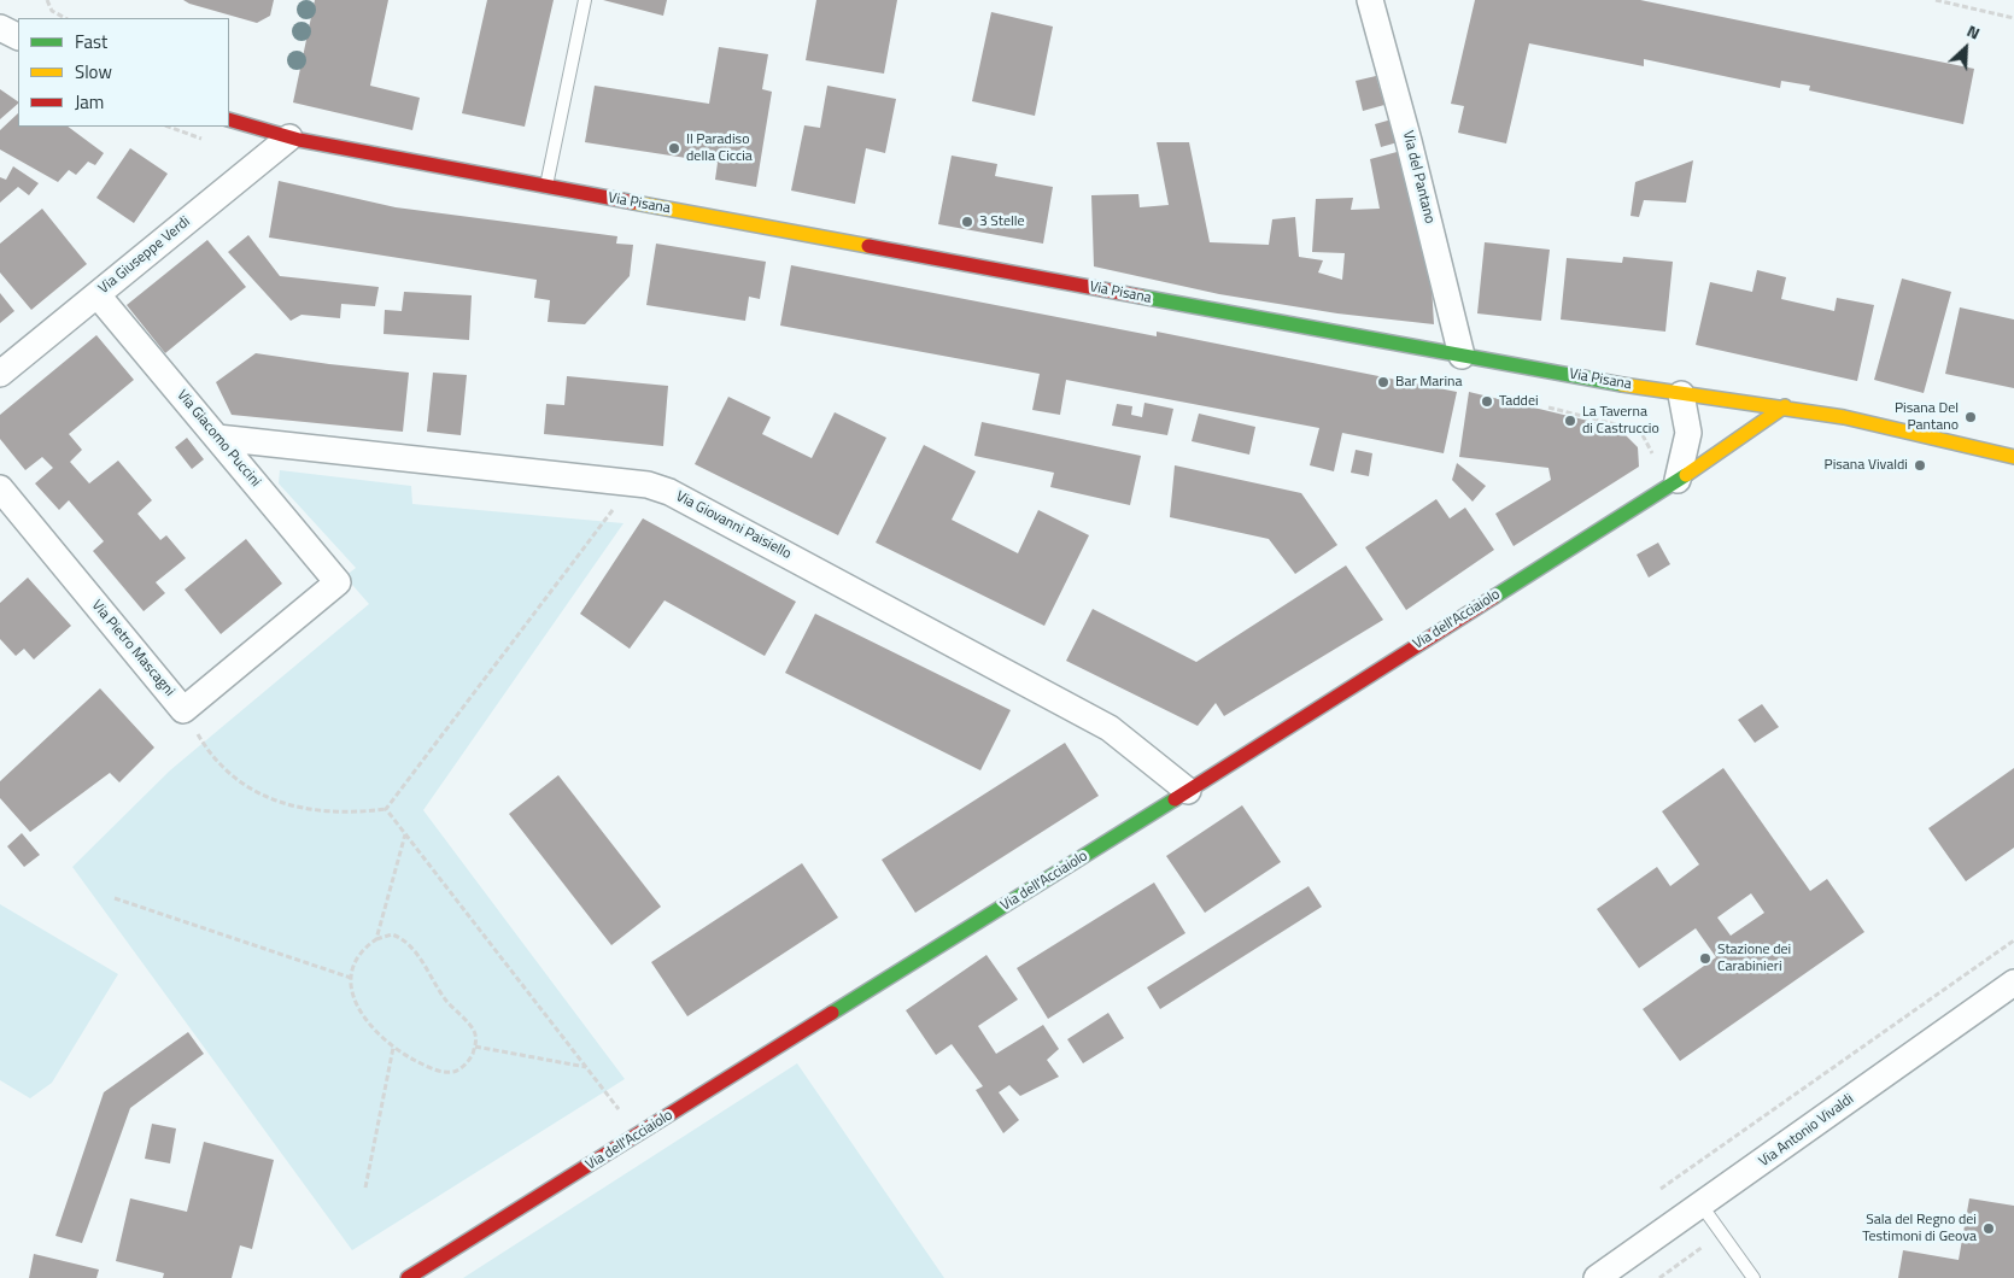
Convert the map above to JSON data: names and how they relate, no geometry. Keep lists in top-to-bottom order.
{
  "streets": {
    "street": [
      "Via del Pantano",
      "Via Pisana",
      "Via Giuseppe Verdi",
      "Via Giacomo Puccini",
      "Via Giovanni Paisiello",
      "Via dell'Acciaiolo",
      "Via Pietro Mascagni",
      "Via Antonio Vivaldi"
    ]
  },
  "crossings": [
    ["Via del Pantano", "Via Pisana"],
    ["Via Pisana", "Via Giuseppe Verdi"],
    ["Via Pisana", "Via dell'Acciaiolo"],
    ["Via Giuseppe Verdi", "Via Giacomo Puccini"],
    ["Via Giacomo Puccini", "Via Giovanni Paisiello"],
    ["Via Giacomo Puccini", "Via Pietro Mascagni"],
    ["Via Giovanni Paisiello", "Via dell'Acciaiolo"]
  ],
  "places": [
    "Il Paradiso della Ciccia",
    "3 Stelle",
    "Bar Marina",
    "Taddei",
    "Pisana Del Pantano",
    "La Taverna di Castruccio",
    "Pisana Vivaldi",
    "Stazione dei Carabinieri",
    "Sala del Regno dei Testimoni di Geova"
  ],
  "legend": ["Fast", "Slow", "Jam"],
  "north": "top right"
}
